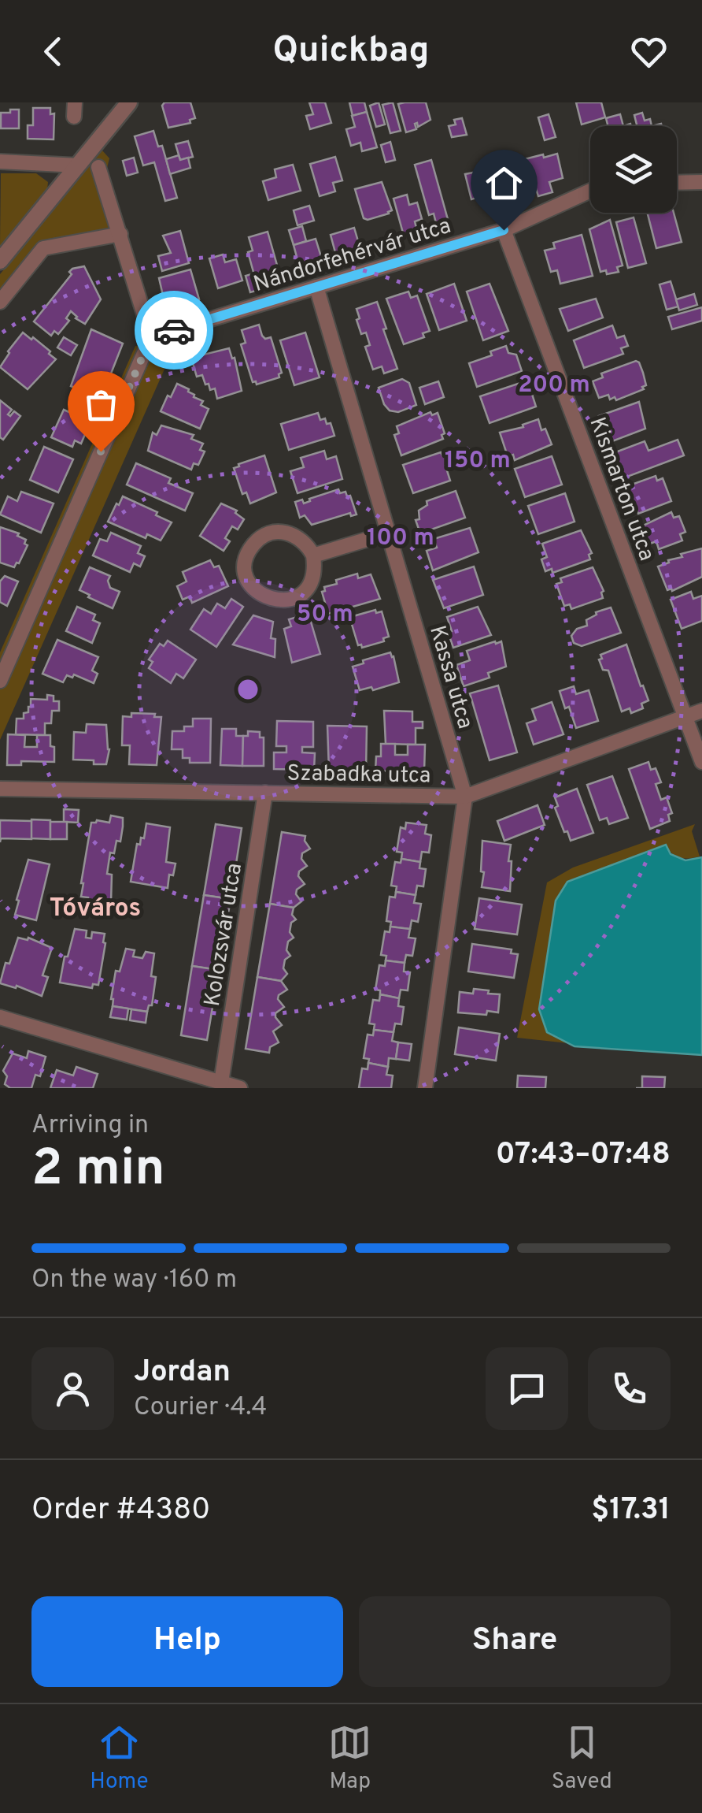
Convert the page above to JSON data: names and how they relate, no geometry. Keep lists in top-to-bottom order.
{
  "streets": {
    "street": [
      "Nándorfehérvár utca",
      "Kismarton utca",
      "Kassa utca",
      "Szabadka utca",
      "Kolozsvár utca"
    ]
  },
  "crossings": [
    ["Nándorfehérvár utca", "Kismarton utca"],
    ["Nándorfehérvár utca", "Kassa utca"],
    ["Kismarton utca", "Szabadka utca"],
    ["Kassa utca", "Szabadka utca"],
    ["Szabadka utca", "Kolozsvár utca"]
  ],
  "districts": ["Tóváros"],
  "page": {
    "header": "Quickbag",
    "heading": ["2 min", "Arriving in", "07:43–07:48"],
    "panel": [
      "Jordan",
      "Courier · 4.4",
      "Order #4380",
      "$17.31"
    ],
    "bar": "On the way · 160 m",
    "buttons": ["Help", "Share"],
    "tabs": ["Home", "Map", "Saved"]
  },
  "rings": [
    "200 m",
    "150 m",
    "100 m",
    "50 m"
  ]
}
